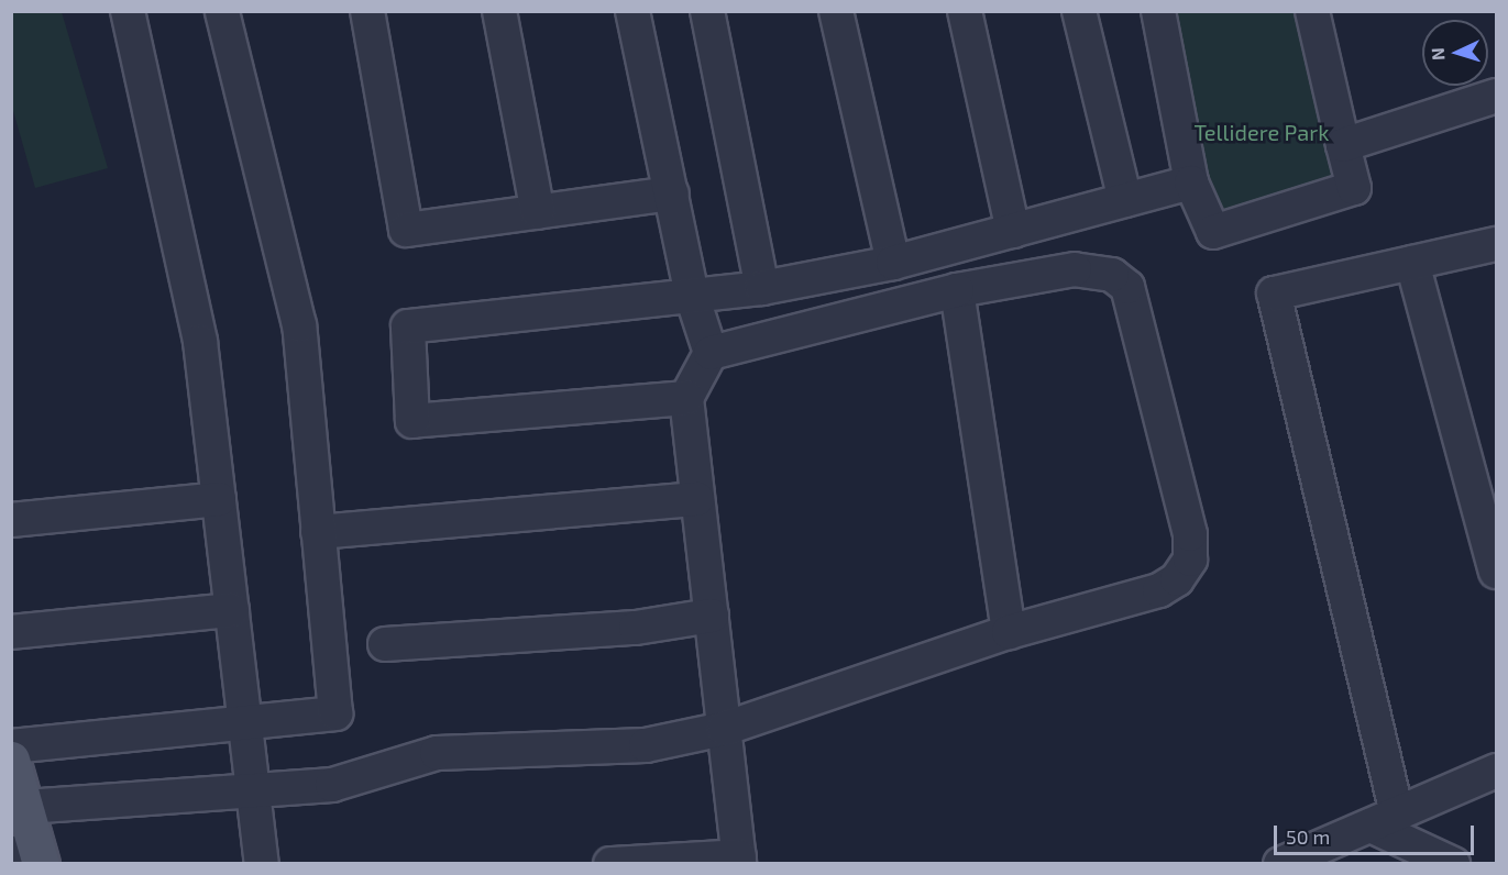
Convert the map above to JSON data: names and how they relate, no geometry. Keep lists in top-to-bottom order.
{
  "parks": ["Tellidere Park"],
  "scale_bar": "50 m",
  "north": "left"
}
